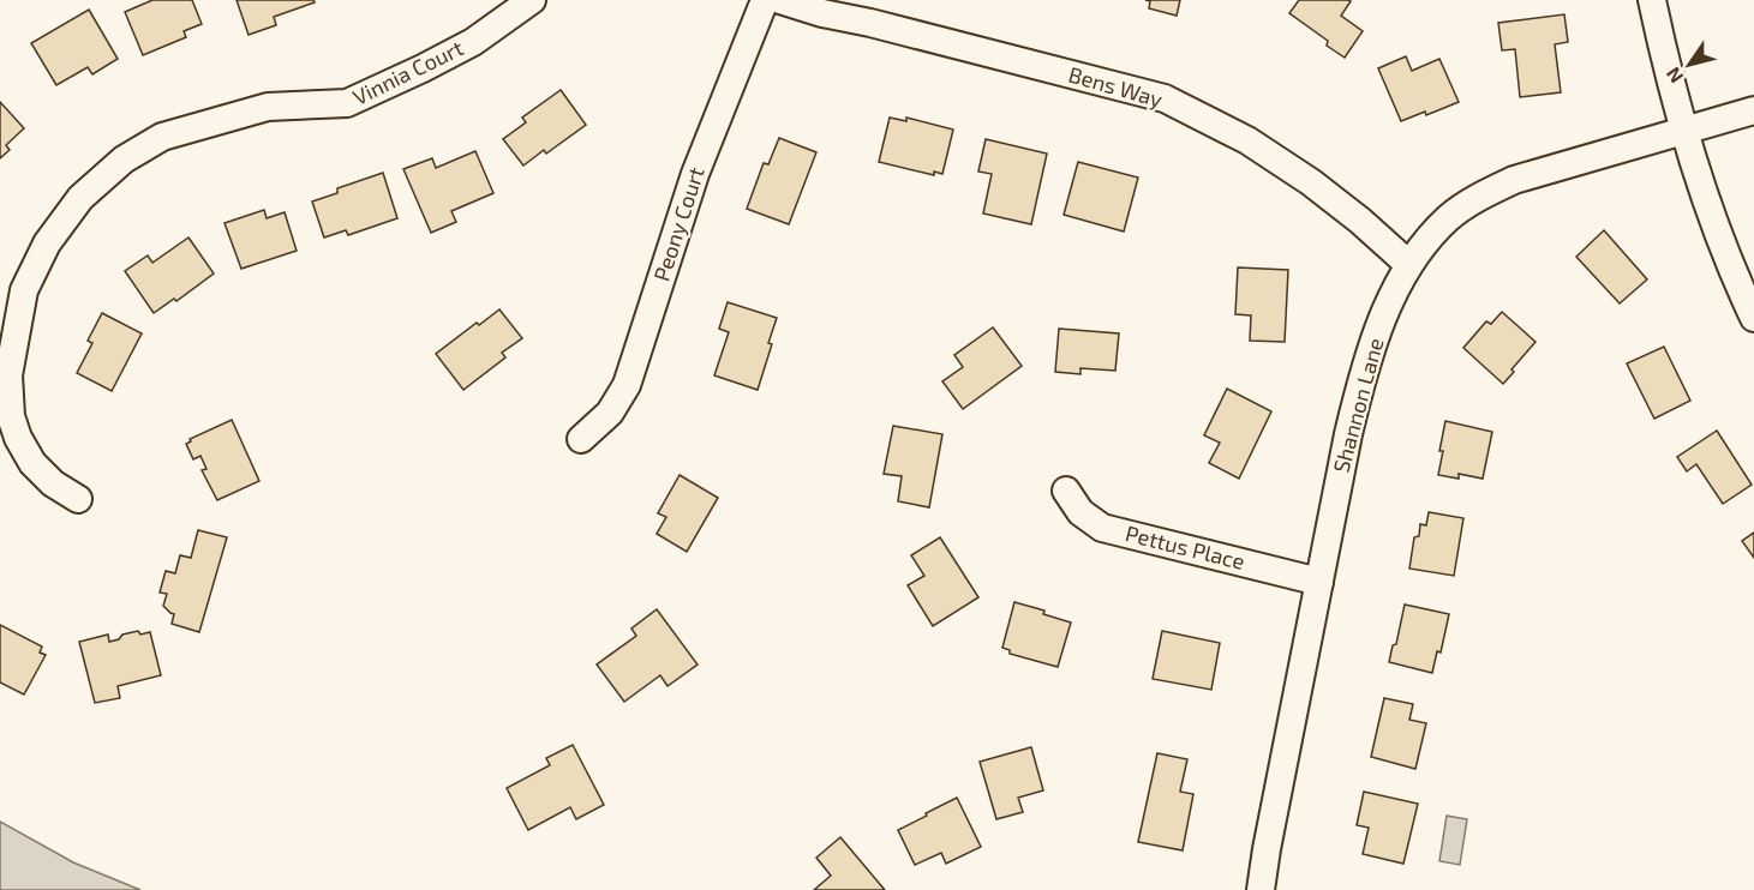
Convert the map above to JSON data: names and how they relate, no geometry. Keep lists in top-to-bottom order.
{
  "streets": {
    "street": [
      "Vinnia Court",
      "Bens Way",
      "Peony Court",
      "Shannon Lane",
      "Pettus Place"
    ]
  },
  "crossings": [
    ["Bens Way", "Shannon Lane"],
    ["Shannon Lane", "Pettus Place"]
  ],
  "north": "bottom left"
}
